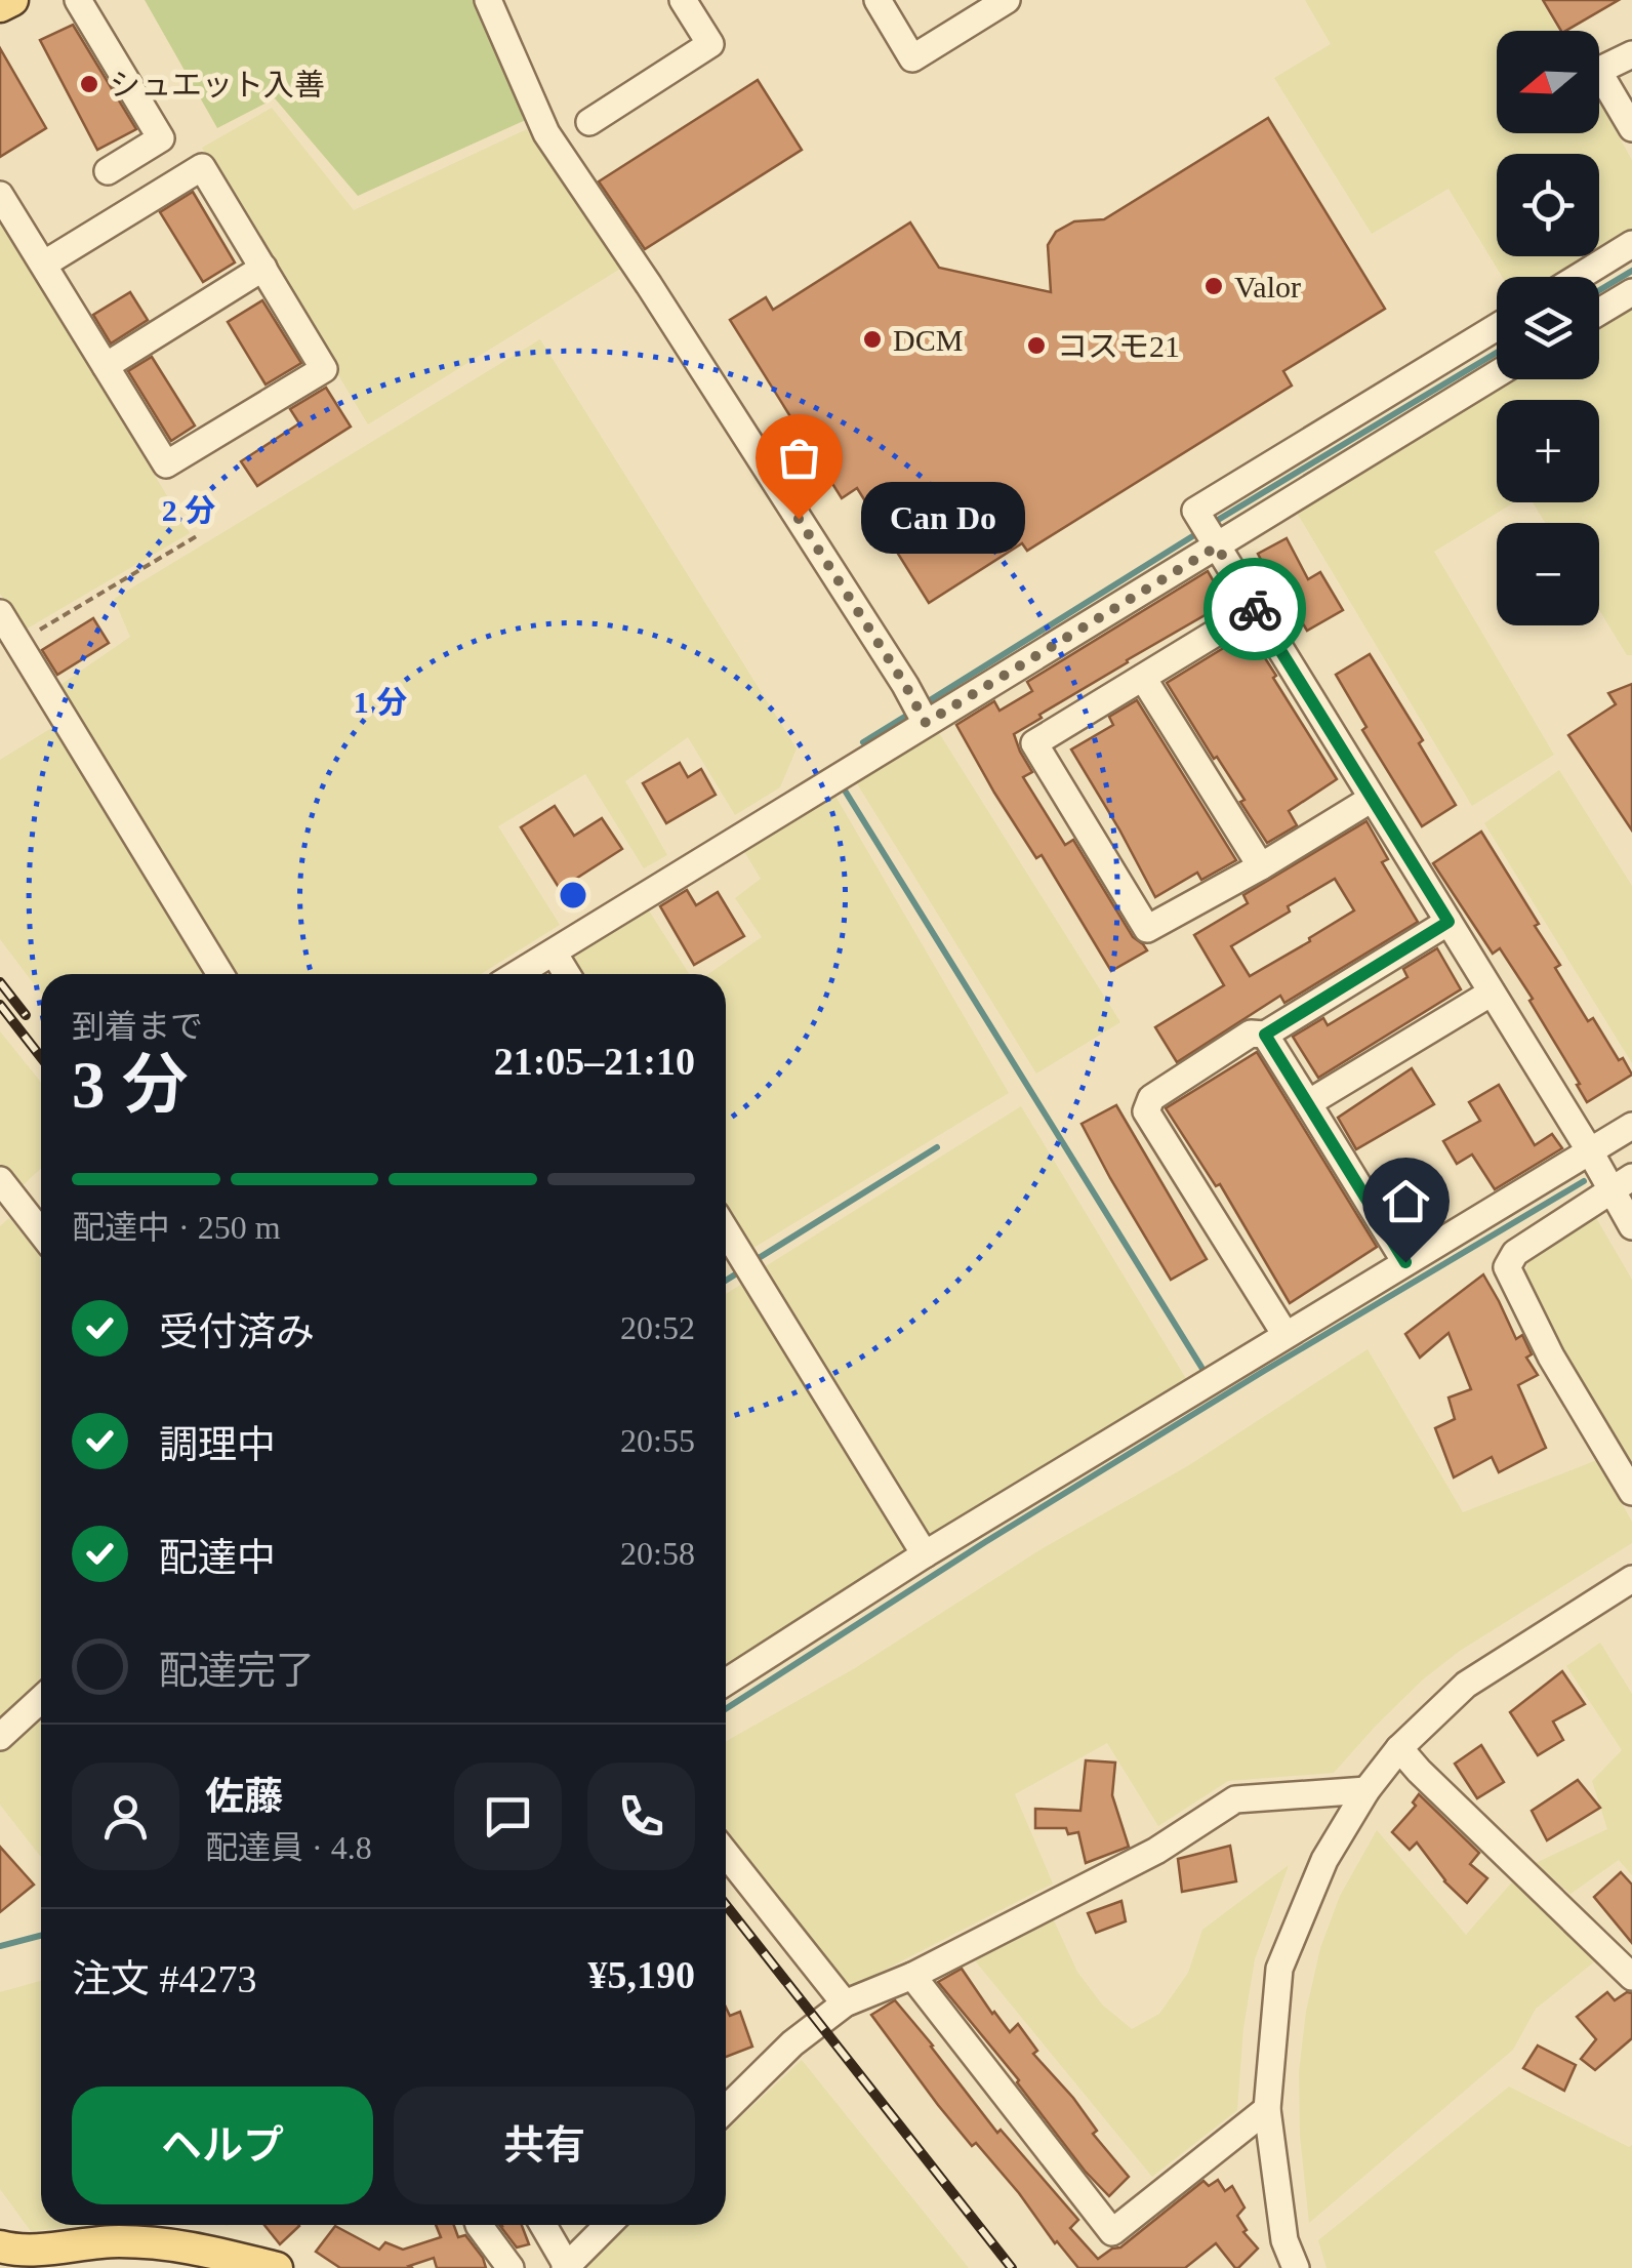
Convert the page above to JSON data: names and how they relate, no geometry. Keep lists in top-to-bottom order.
{
  "places": [
    "シュエット入善",
    "Valor",
    "DCM",
    "コスモ21",
    "Can Do"
  ],
  "north": "left",
  "page": {
    "map_buttons": ["+", "−"],
    "bubble": "Can Do",
    "heading": ["3 分", "到着まで", "21:05–21:10"],
    "panel": [
      "佐藤",
      "配達員 · 4.8",
      "注文 #4273",
      "¥5,190"
    ],
    "bar": "配達中 · 250 m",
    "list": [
      ["受付済み", "20:52"],
      ["調理中", "20:55"],
      ["配達中", "20:58"],
      "配達完了"
    ],
    "buttons": ["ヘルプ", "共有"]
  },
  "rings": ["2 分", "1 分"]
}
